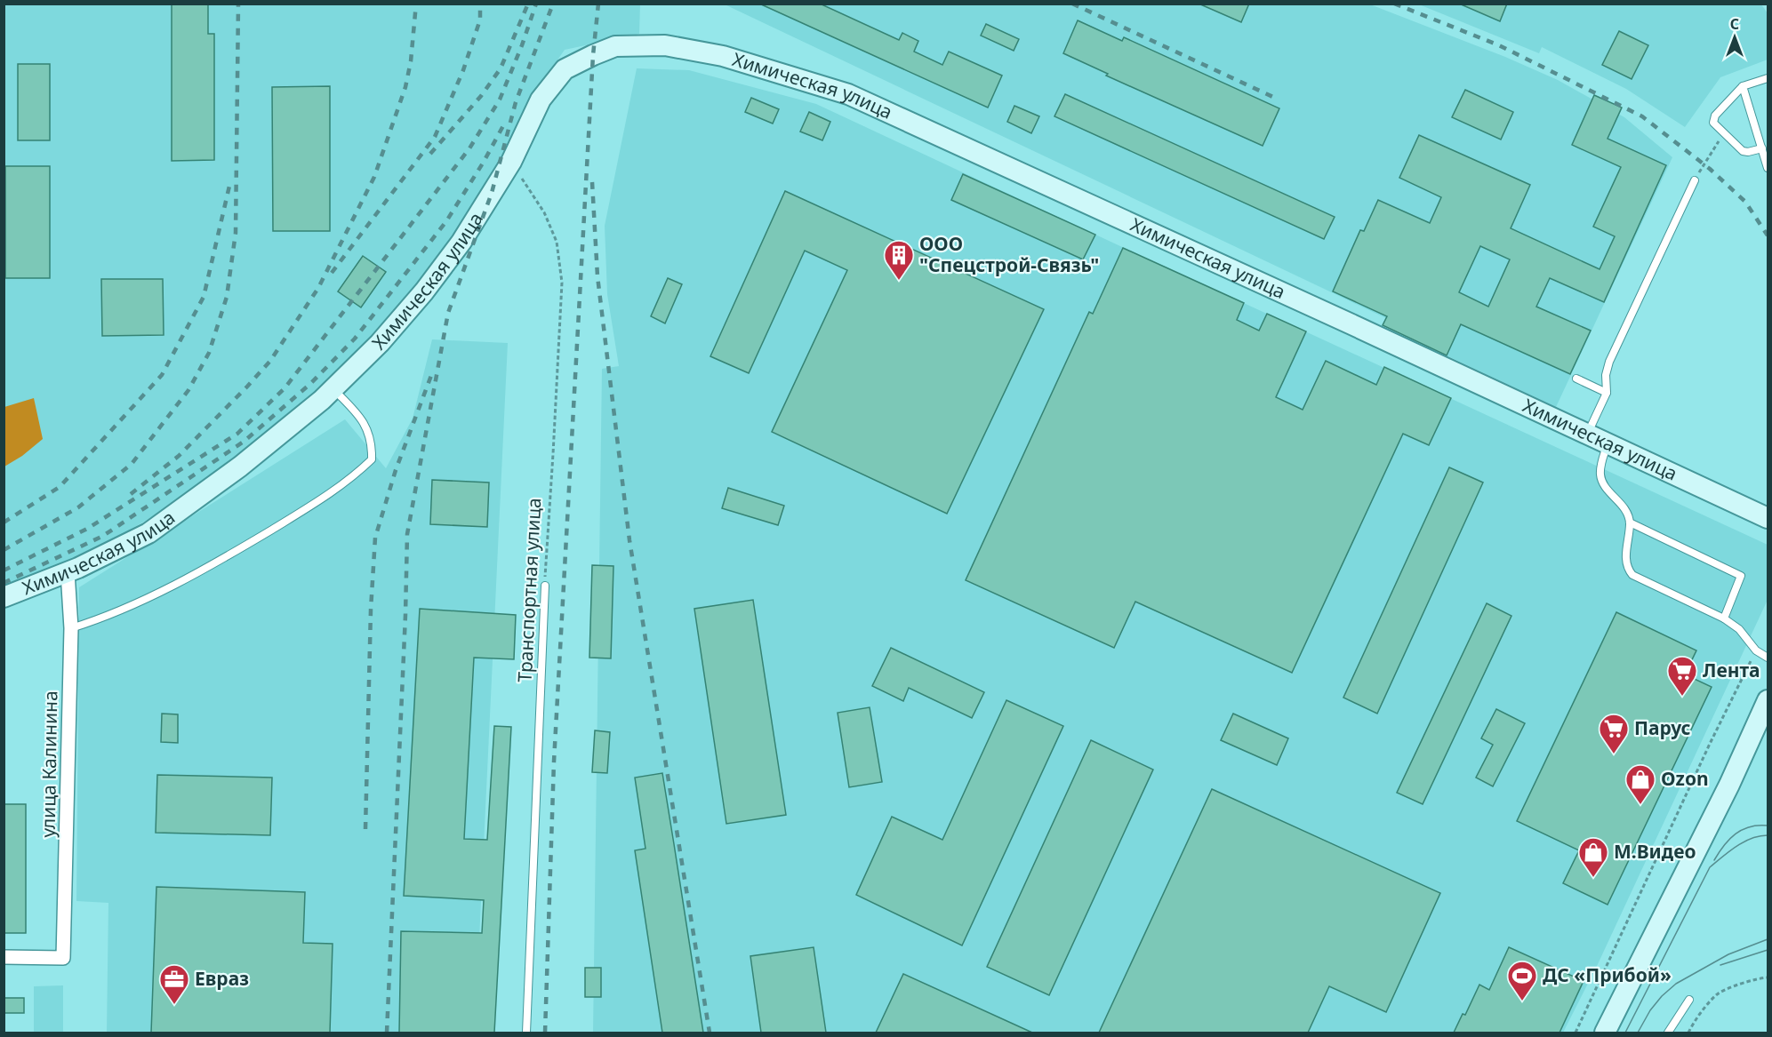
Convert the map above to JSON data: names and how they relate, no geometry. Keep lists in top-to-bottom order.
{
  "streets": {
    "street": ["Химическая улица", "улица Калинина"],
    "lane": ["Транспортная улица"]
  },
  "crossings": [
    ["Химическая улица", "Транспортная улица"],
    ["Химическая улица", "улица Калинина"]
  ],
  "places": {
    "building": ["ООО \"Спецстрой-Связь\""],
    "supermarket": ["Лента", "Парус"],
    "shop": ["Ozon", "М.Видео"],
    "sports": ["ДC «Прибой»"],
    "office": ["Евраз"]
  },
  "north": "top"
}
